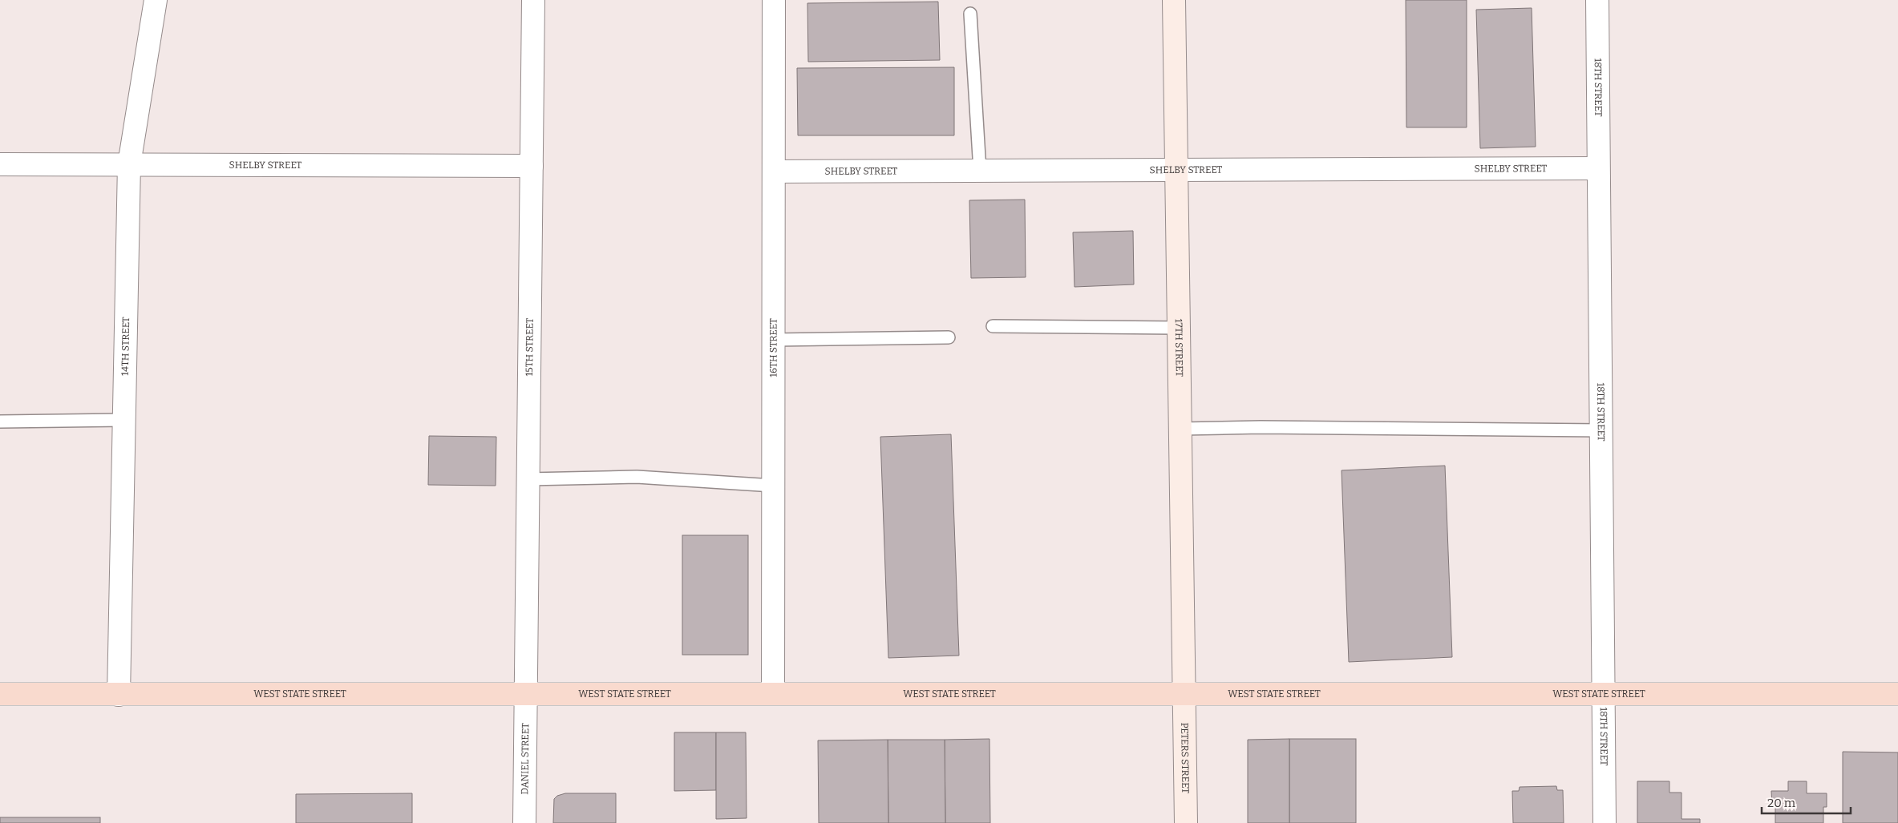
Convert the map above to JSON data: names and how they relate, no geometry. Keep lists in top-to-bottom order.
{
  "streets": {
    "main road": ["WEST STATE STREET"],
    "street": [
      "18TH STREET",
      "SHELBY STREET",
      "14TH STREET",
      "15TH STREET",
      "16TH STREET",
      "17TH STREET",
      "DANIEL STREET",
      "PETERS STREET"
    ]
  },
  "crossings": [
    ["18TH STREET", "SHELBY STREET"],
    ["18TH STREET", "WEST STATE STREET"],
    ["SHELBY STREET", "14TH STREET"],
    ["SHELBY STREET", "15TH STREET"],
    ["SHELBY STREET", "16TH STREET"],
    ["SHELBY STREET", "17TH STREET"],
    ["14TH STREET", "WEST STATE STREET"],
    ["15TH STREET", "WEST STATE STREET"],
    ["15TH STREET", "DANIEL STREET"],
    ["16TH STREET", "WEST STATE STREET"],
    ["17TH STREET", "WEST STATE STREET"],
    ["17TH STREET", "PETERS STREET"],
    ["WEST STATE STREET", "DANIEL STREET"],
    ["WEST STATE STREET", "PETERS STREET"]
  ],
  "scale_bar": "20 m"
}
